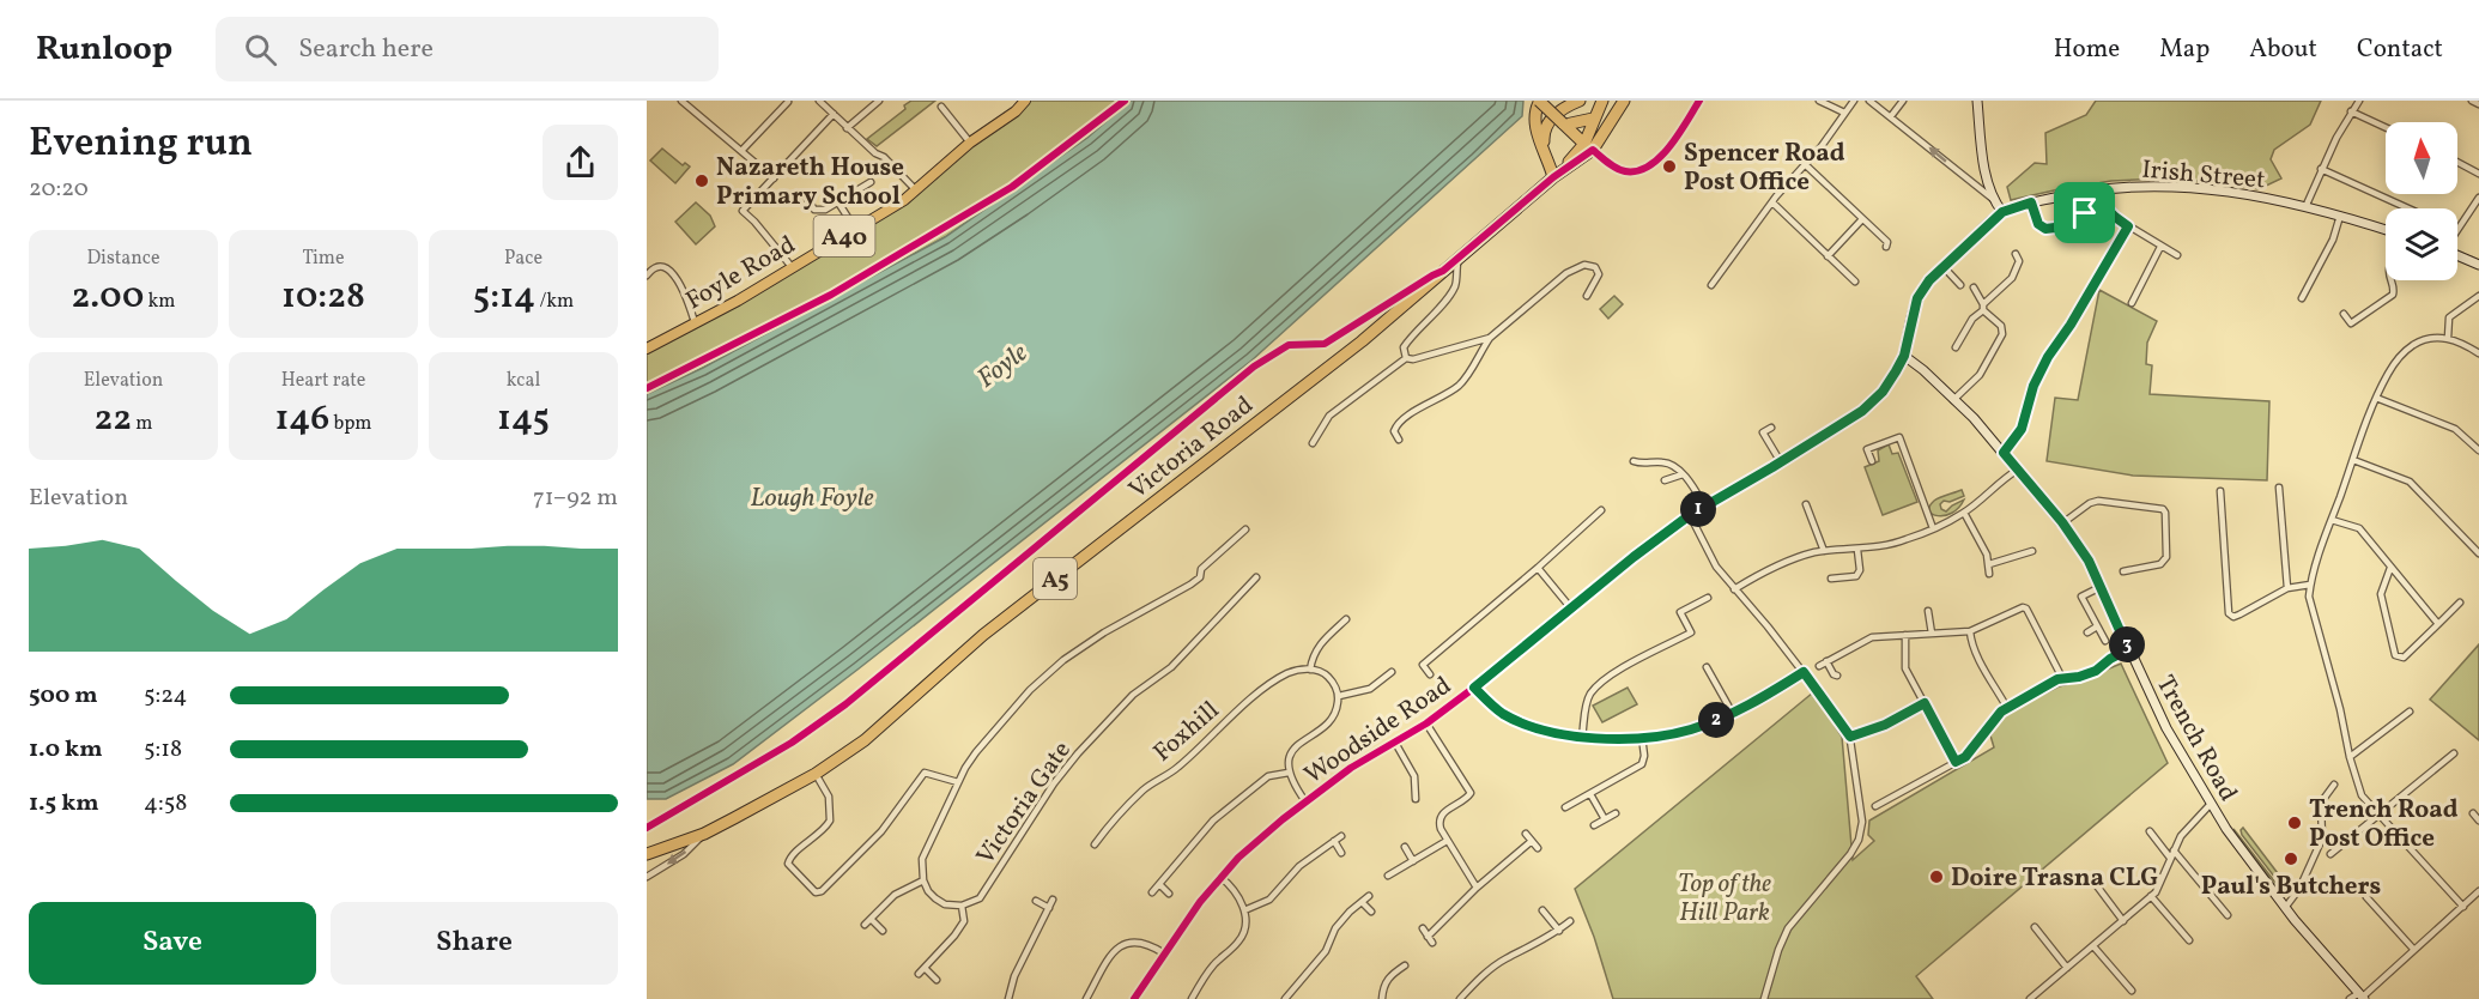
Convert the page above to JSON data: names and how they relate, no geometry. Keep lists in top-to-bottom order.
{
  "streets": {
    "highway": ["Victoria Road", "A5"],
    "main road": ["A40", "Foyle Road"],
    "street": [
      "Irish Street",
      "Woodside Road",
      "Foxhill",
      "Trench Road",
      "Victoria Gate"
    ]
  },
  "crossings": [
    ["Woodside Road", "Trench Road"]
  ],
  "water": ["Foyle", "Lough Foyle"],
  "parks": ["Top of the Hill Park"],
  "places": [
    "Spencer Road Post Office",
    "Nazareth House Primary School",
    "Trench Road Post Office",
    "Paul's Butchers",
    "Doire Trasna CLG"
  ],
  "north": "top",
  "page": {
    "header": "Runloop",
    "search": "Search here",
    "nav": [
      "Home",
      "Map",
      "About",
      "Contact"
    ],
    "heading": ["Evening run", "20:20"],
    "stats": [
      ["Distance", "2.00 km"],
      ["Time", "10:28"],
      ["Pace", "5:14 /km"],
      ["Elevation", "22 m"],
      ["Heart rate", "146 bpm"],
      ["kcal", "145"]
    ],
    "chart": ["Elevation", "71–92 m"],
    "pins": ["1", "3", "2"],
    "list": [
      {
        "name": "500 m",
        "note": "5:24"
      },
      {
        "name": "1.0 km",
        "note": "5:18"
      },
      {
        "name": "1.5 km",
        "note": "4:58"
      }
    ],
    "buttons": ["Save", "Share"]
  }
}
